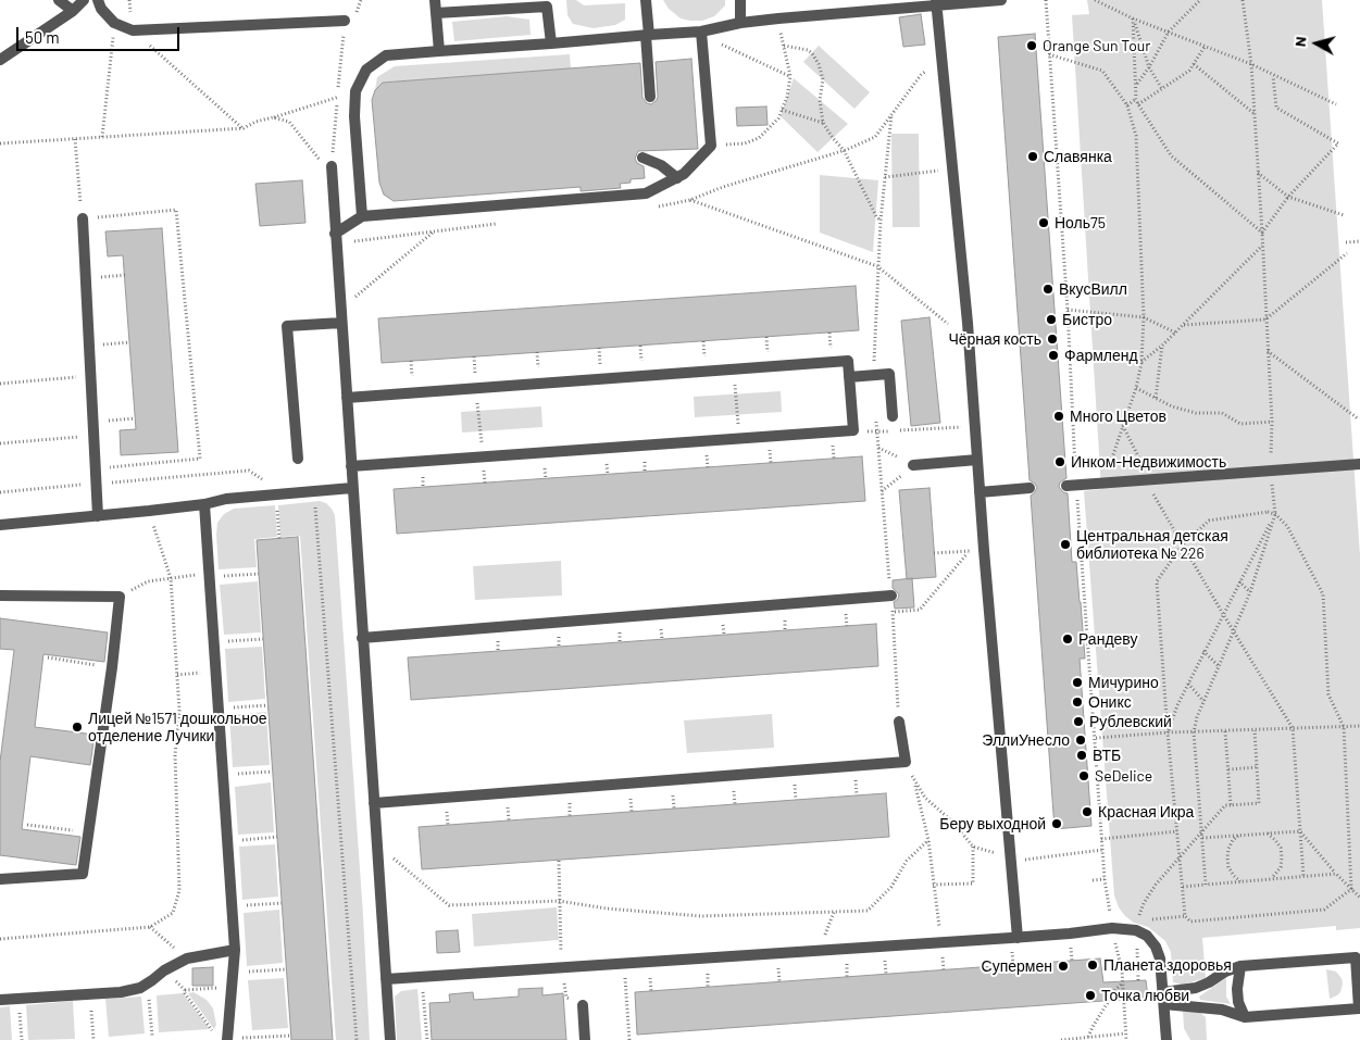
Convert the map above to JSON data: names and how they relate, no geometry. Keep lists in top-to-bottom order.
{
  "places": [
    "Orange Sun Tour",
    "Славянка",
    "Ноль75",
    "ВкусВилл",
    "Бистро",
    "Чёрная кость",
    "Фармленд",
    "Много Цветов",
    "Инком-Недвижимость",
    "Центральная детская библиотека № 226",
    "Рандеву",
    "Мичурино",
    "Оникс",
    "Рублевский",
    "Лицей №1571 дошкольное отделение Лучики",
    "ЭллиУнесло",
    "ВТБ",
    "SeDelice",
    "Красная Икра",
    "Беру выходной",
    "Планета здоровья",
    "Супермен",
    "Точка любви"
  ],
  "scale_bar": "50 m",
  "north": "left"
}
